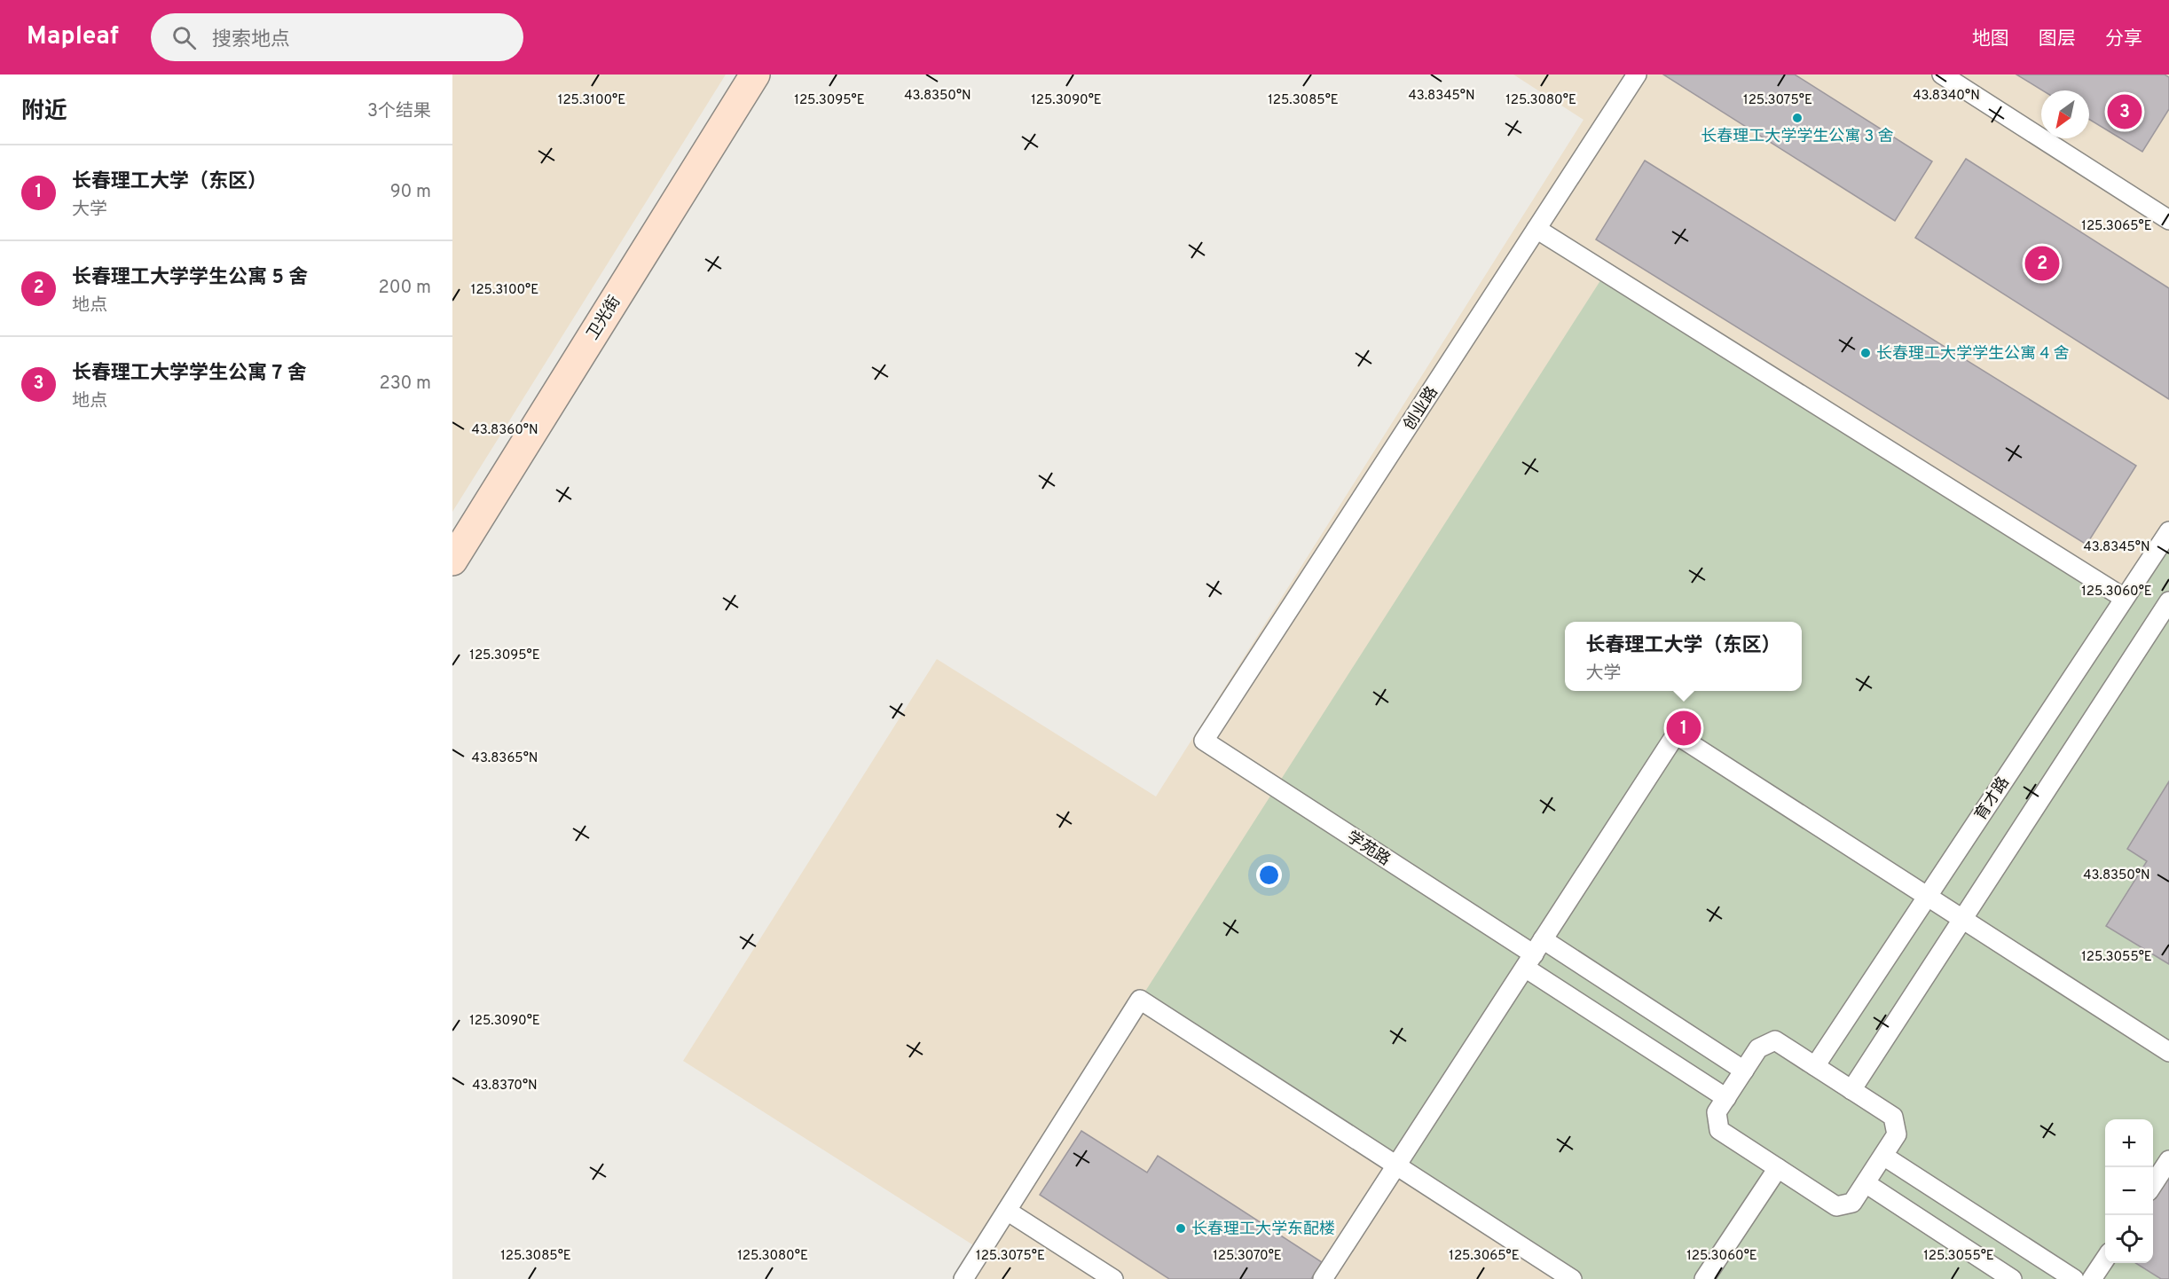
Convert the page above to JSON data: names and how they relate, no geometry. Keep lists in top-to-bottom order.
{
  "streets": {
    "main road": ["卫光街"],
    "lane": ["创业路", "育才路", "学苑路"]
  },
  "crossings": [
    ["创业路", "学苑路"]
  ],
  "places": ["长春理工大学学生公寓 3 舍", "长春理工大学学生公寓 4 舍", "长春理工大学东配楼"],
  "north": "bottom left",
  "page": {
    "header": "Mapleaf",
    "search": "搜索地点",
    "nav": ["地图", "图层", "分享"],
    "heading": ["附近", "3个结果"],
    "pins": ["3", "2", "1"],
    "list": [
      {
        "mark": "1",
        "name": "长春理工大学（东区）",
        "note": "大学",
        "value": "90 m"
      },
      {
        "mark": "2",
        "name": "长春理工大学学生公寓 5 舍",
        "note": "地点",
        "value": "200 m"
      },
      {
        "mark": "3",
        "name": "长春理工大学学生公寓 7 舍",
        "note": "地点",
        "value": "230 m"
      }
    ],
    "popup": ["长春理工大学（东区）", "大学"],
    "map_buttons": ["+", "−"]
  },
  "coordinates": [
    "43.8345°N",
    "43.8340°N",
    "43.8350°N",
    "125.3100°E",
    "125.3075°E",
    "125.3095°E",
    "125.3090°E",
    "125.3085°E",
    "125.3080°E",
    "125.3065°E",
    "43.8360°N",
    "125.3060°E",
    "43.8365°N",
    "125.3055°E",
    "43.8370°N",
    "125.3070°E"
  ]
}
